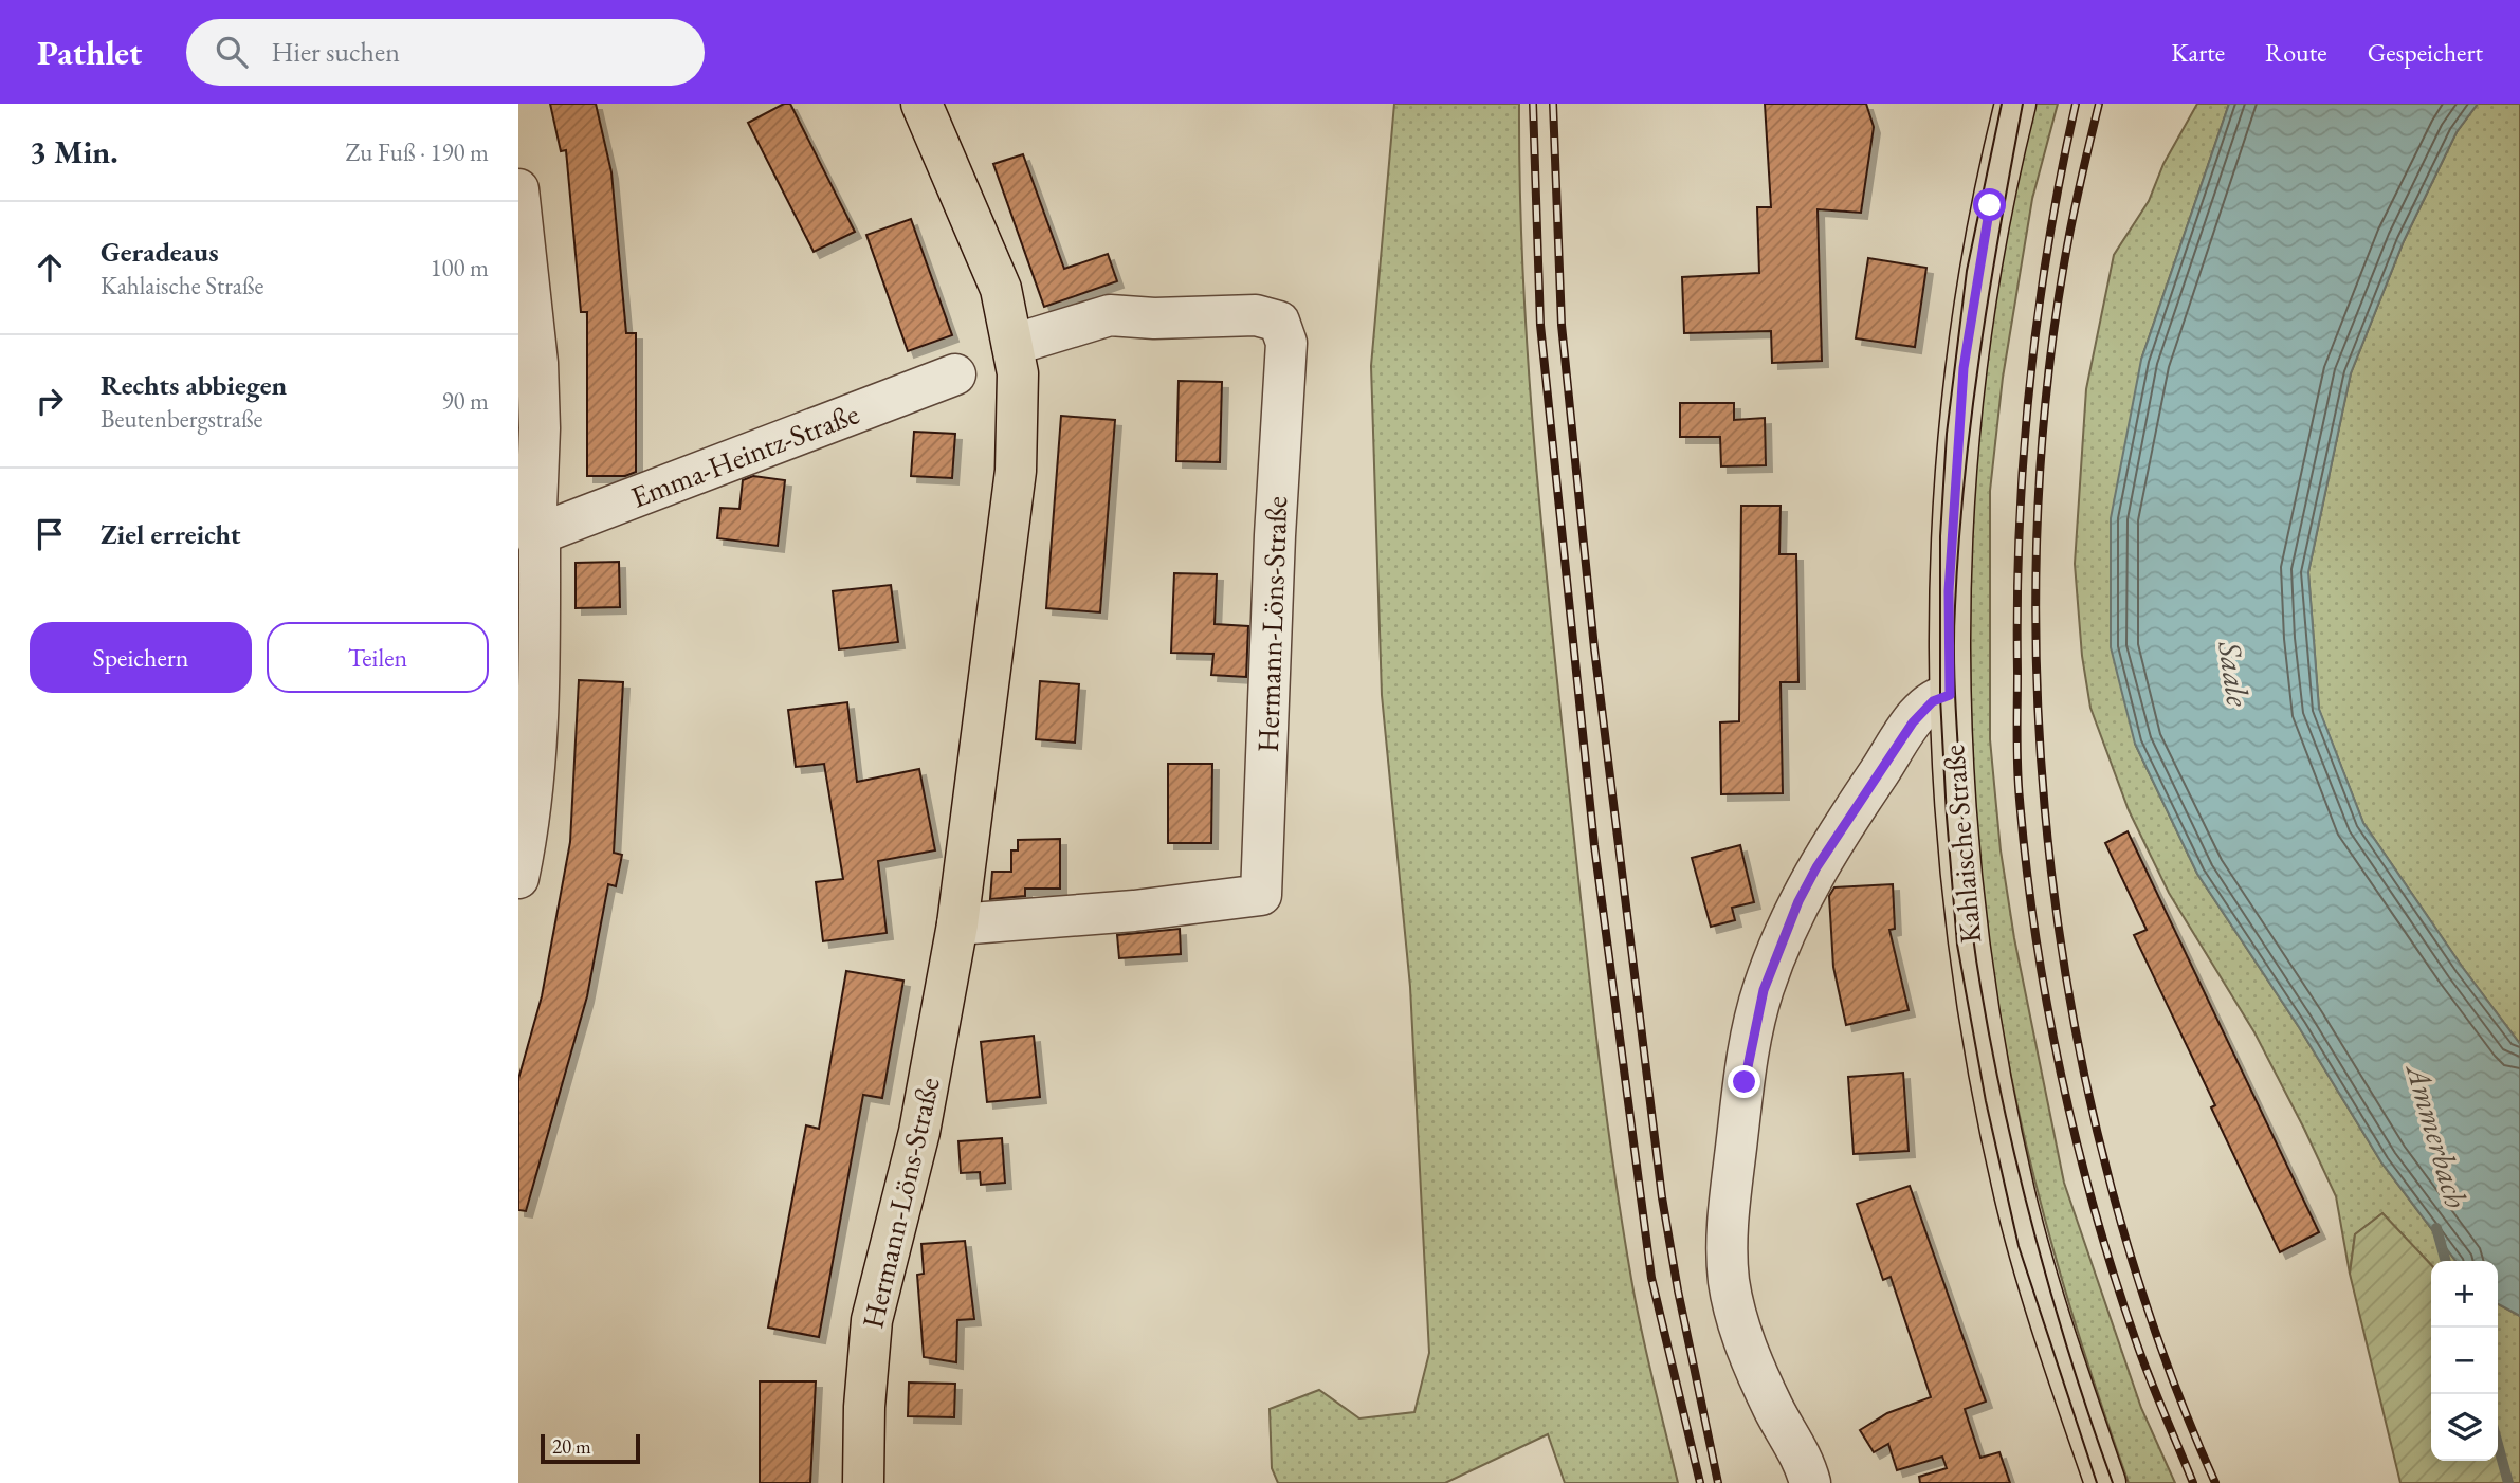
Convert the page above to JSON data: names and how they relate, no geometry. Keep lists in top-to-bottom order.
{
  "streets": {
    "main road": ["Hermann-Löns-Straße", "Kahlaische Straße"],
    "street": ["Emma-Heintz-Straße"]
  },
  "water": ["Saale", "Ammerbach"],
  "scale_bar": "20 m",
  "page": {
    "header": "Pathlet",
    "search": "Hier suchen",
    "nav": ["Karte", "Route", "Gespeichert"],
    "heading": ["3 Min.", "Zu Fuß · 190 m"],
    "list": [
      ["Geradeaus", "Kahlaische Straße", "100 m"],
      ["Rechts abbiegen", "Beutenbergstraße", "90 m"],
      "Ziel erreicht"
    ],
    "buttons": ["Speichern", "Teilen"],
    "map_buttons": ["+", "−"],
    "scale": "20 m"
  }
}
